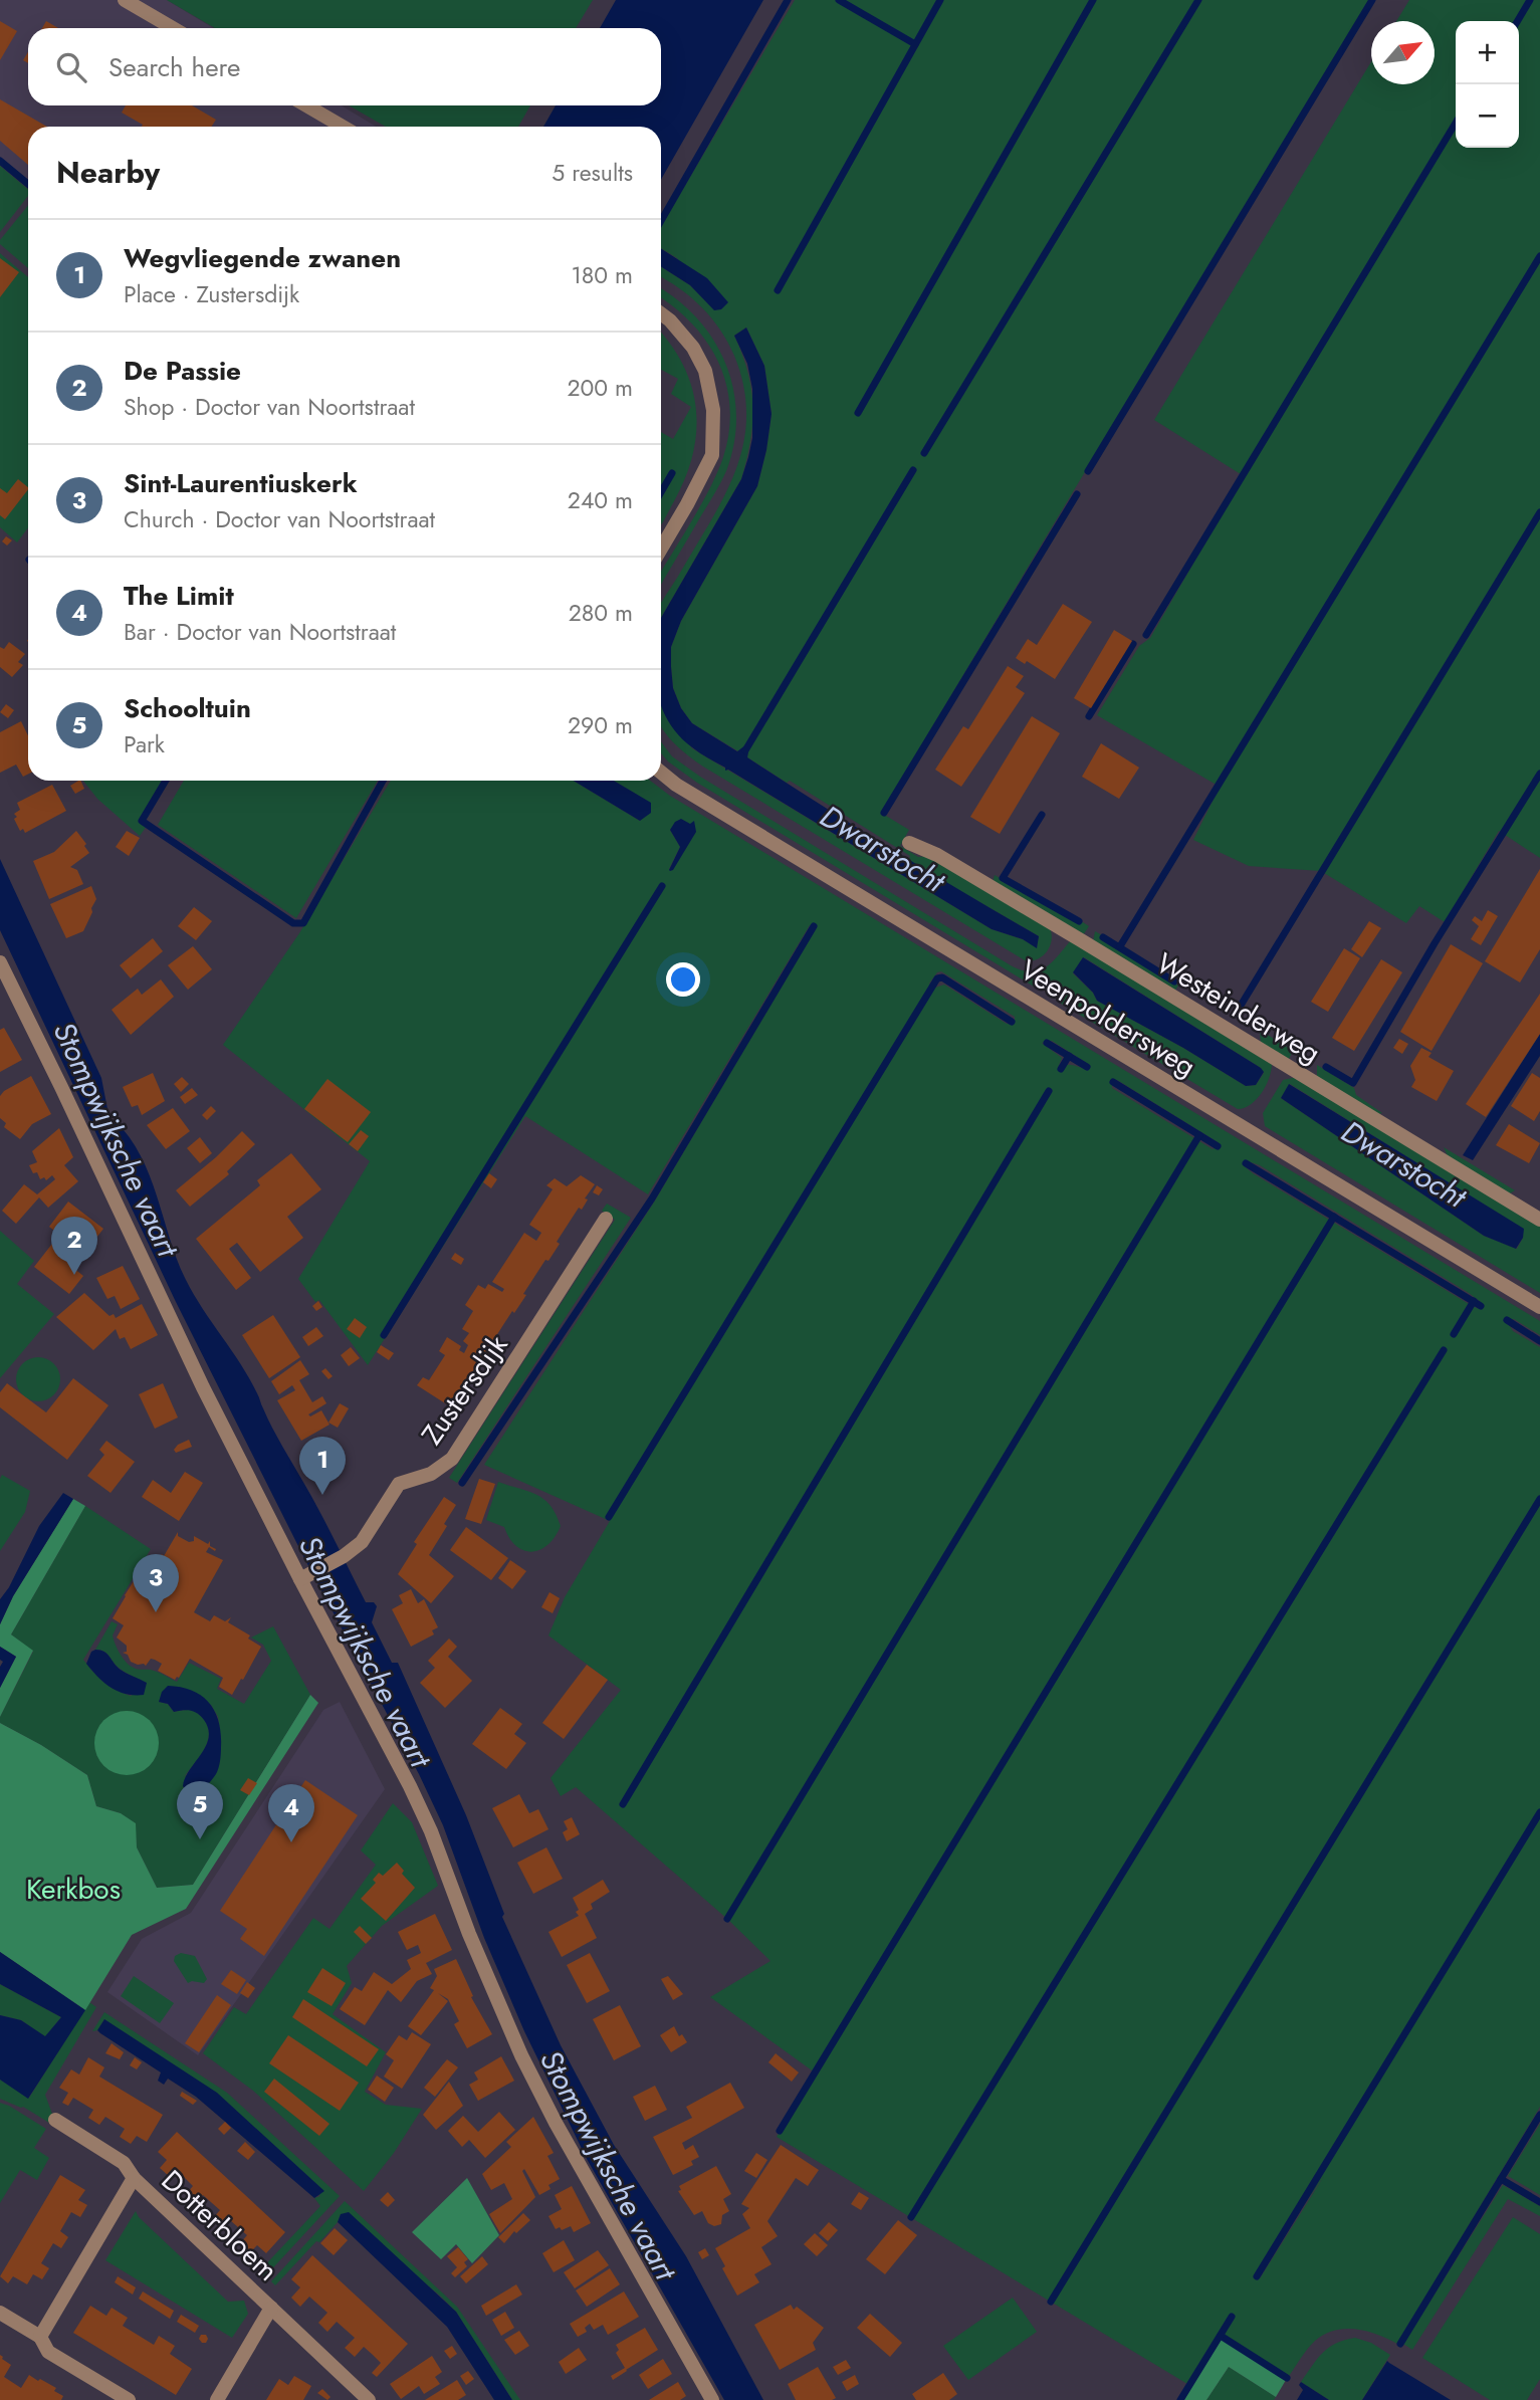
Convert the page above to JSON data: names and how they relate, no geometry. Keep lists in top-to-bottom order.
{
  "streets": {
    "street": [
      "Westeinderweg",
      "Veenpoldersweg",
      "Zustersdijk",
      "Dotterbloem"
    ]
  },
  "water": ["Dwarstocht", "Stompwijksche vaart"],
  "parks": ["Kerkbos"],
  "north": "top right",
  "page": {
    "map_buttons": ["+", "−"],
    "search": "Search here",
    "heading": ["Nearby", "5 results"],
    "list": [
      {
        "mark": "1",
        "name": "Wegvliegende zwanen",
        "note": "Place · Zustersdijk",
        "value": "180 m"
      },
      {
        "mark": "2",
        "name": "De Passie",
        "note": "Shop · Doctor van Noortstraat",
        "value": "200 m"
      },
      {
        "mark": "3",
        "name": "Sint-Laurentiuskerk",
        "note": "Church · Doctor van Noortstraat",
        "value": "240 m"
      },
      {
        "mark": "4",
        "name": "The Limit",
        "note": "Bar · Doctor van Noortstraat",
        "value": "280 m"
      },
      {
        "mark": "5",
        "name": "Schooltuin",
        "note": "Park",
        "value": "290 m"
      }
    ],
    "pins": [
      "2",
      "1",
      "3",
      "5",
      "4"
    ]
  }
}
